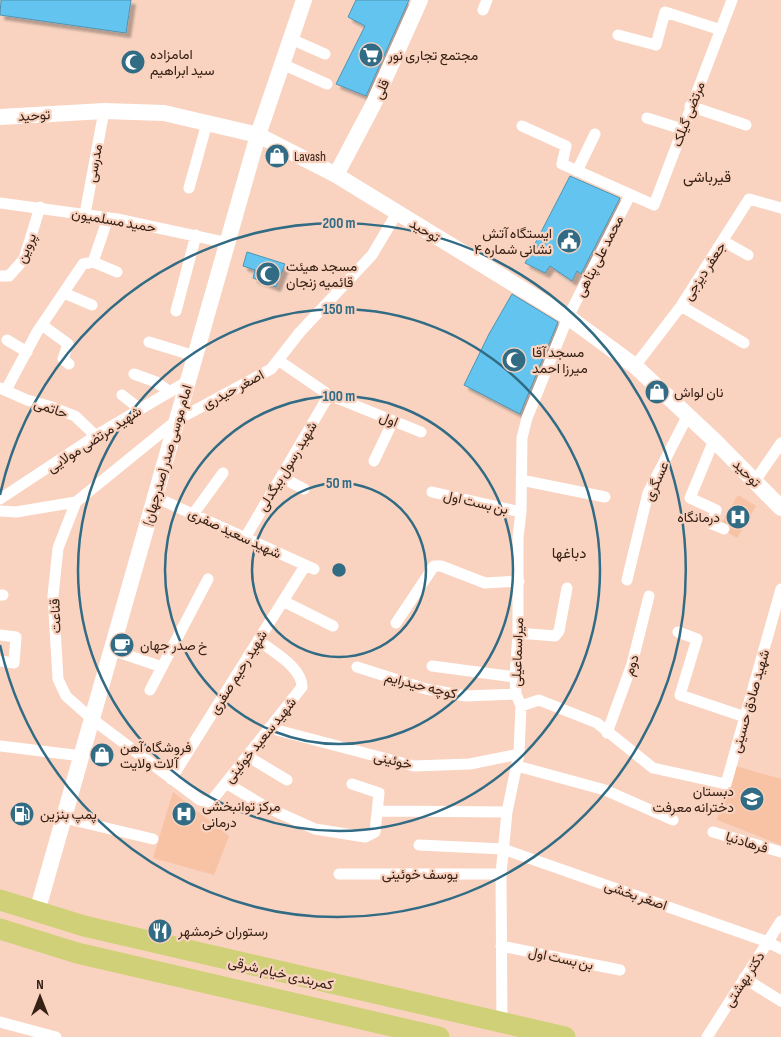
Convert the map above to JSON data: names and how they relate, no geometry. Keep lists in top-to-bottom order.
{
  "streets": {
    "highway": ["کمربندی خیام شرقی"],
    "main road": ["قلی", "توحید", "(صدرجهان) امام موسی صدر"],
    "street": [
      "مرتضی گیلک",
      "مدرسی",
      "حمید مسلمیون",
      "پروین",
      "محمد علی پناهی",
      "جعفر دیزجی",
      "اصغر حیدری",
      "حاتمی",
      "اول",
      "شهید مرتضی مولایی",
      "شهید رسول بیگدلی",
      "عسگری",
      "بن بست اول",
      "شهید سعید صفری",
      "قناعت",
      "میراسماعیلی",
      "دوم",
      "شهید رحیم صفری",
      "کوچه حیدرایم",
      "شهید صادق حسینی",
      "شهید سعید خوئینی",
      "خوئینی",
      "فرهادنیا",
      "یوسف خوئینی",
      "اصغر بخشی",
      "دکتر بهشتی"
    ]
  },
  "crossings": [
    ["قلی", "توحید"],
    ["مرتضی گیلک", "محمد علی پناهی"],
    ["توحید", "مدرسی"],
    ["توحید", "محمد علی پناهی"],
    ["توحید", "جعفر دیزجی"],
    ["توحید", "اصغر حیدری"],
    ["توحید", "(صدرجهان) امام موسی صدر"],
    ["توحید", "عسگری"],
    ["توحید", "میراسماعیلی"],
    ["مدرسی", "حمید مسلمیون"],
    ["حمید مسلمیون", "پروین"],
    ["حمید مسلمیون", "(صدرجهان) امام موسی صدر"],
    ["محمد علی پناهی", "میراسماعیلی"],
    ["اصغر حیدری", "اول"],
    ["اصغر حیدری", "(صدرجهان) امام موسی صدر"],
    ["اصغر حیدری", "قناعت"],
    ["حاتمی", "شهید مرتضی مولایی"],
    ["اول", "شهید رسول بیگدلی"],
    ["شهید مرتضی مولایی", "(صدرجهان) امام موسی صدر"],
    ["(صدرجهان) امام موسی صدر", "شهید سعید صفری"],
    ["(صدرجهان) امام موسی صدر", "قناعت"],
    ["(صدرجهان) امام موسی صدر", "شهید سعید خوئینی"],
    ["(صدرجهان) امام موسی صدر", "کمربندی خیام شرقی"],
    ["شهید رسول بیگدلی", "شهید سعید صفری"],
    ["بن بست اول", "میراسماعیلی"],
    ["شهید سعید صفری", "شهید رحیم صفری"],
    ["قناعت", "شهید سعید خوئینی"],
    ["میراسماعیلی", "کوچه حیدرایم"],
    ["میراسماعیلی", "خوئینی"],
    ["میراسماعیلی", "یوسف خوئینی"],
    ["میراسماعیلی", "اصغر بخشی"],
    ["میراسماعیلی", "کمربندی خیام شرقی"],
    ["دوم", "شهید صادق حسینی"],
    ["شهید رحیم صفری", "شهید سعید خوئینی"],
    ["شهید سعید خوئینی", "خوئینی"],
    ["اصغر بخشی", "دکتر بهشتی"]
  ],
  "districts": ["قیرباشی", "دباغها"],
  "places": {
    "supermarket": ["مجتمع تجارى نور"],
    "mosque": ["امامزاده سید ابراهیم", "مسجد هیئت قائمیه زنجان", "مسجد آقا میرزا احمد"],
    "shop": ["Lavash", "نان لواش", "فروشگاه آهن آلات ولایت"],
    "public building": ["ایستگاه آتش نشانی شماره ۴"],
    "hospital": ["درمانگاه", "مرکز توانبخشی درمانی"],
    "cafe": ["خ صدر جهان"],
    "school or university": ["دبستان دخترانه معرفت"],
    "fuel station": ["پمپ بنزین"],
    "restaurant": ["رستوران خرمشهر"]
  },
  "north": "top",
  "rings": [
    "200 m",
    "150 m",
    "100 m",
    "50 m"
  ]
}
